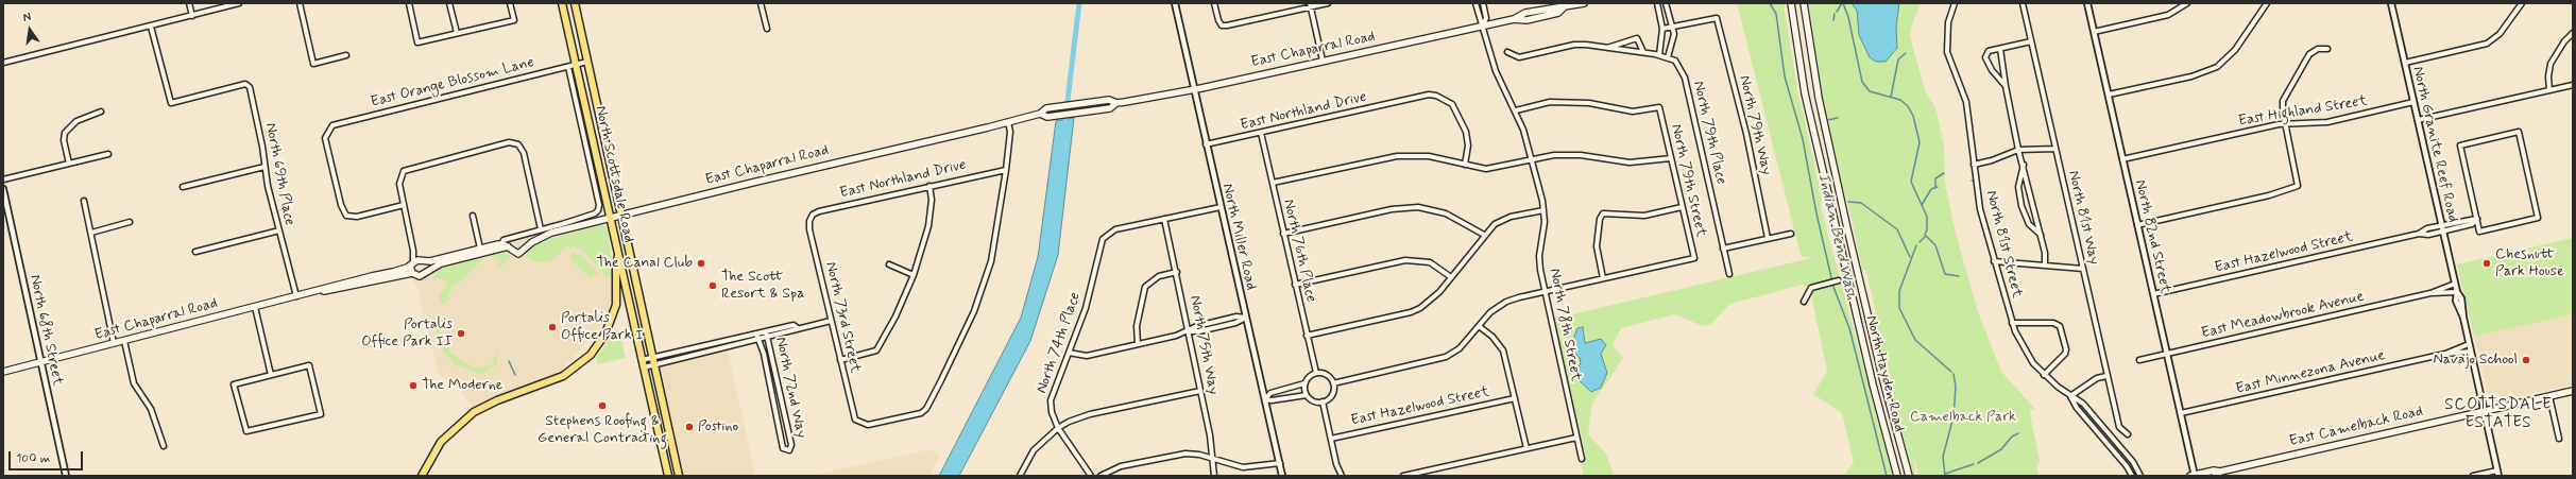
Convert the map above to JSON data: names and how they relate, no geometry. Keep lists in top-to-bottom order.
{
  "streets": {
    "main road": [
      "East Chaparral Road",
      "North Scottsdale Road",
      "North Hayden Road",
      "East Camelback Road"
    ],
    "street": [
      "East Orange Blossom Lane",
      "East Northland Drive",
      "East Highland Street",
      "North 79th Way",
      "North 79th Place",
      "North Granite Reef Road",
      "North 69th Place",
      "North 79th Street",
      "North 81st Way",
      "North Miller Road",
      "North 82nd Street",
      "North 81st Street",
      "North 76th Place",
      "East Hazelwood Street",
      "East Meadowbrook Avenue",
      "North 73rd Street",
      "North 78th Street",
      "North 68th Street",
      "North 74th Place",
      "North 75th Way",
      "East Minnezona Avenue",
      "North 72nd Way"
    ]
  },
  "crossings": [
    ["East Chaparral Road", "North 69th Place"],
    ["East Chaparral Road", "North Scottsdale Road"],
    ["East Chaparral Road", "North Miller Road"],
    ["East Chaparral Road", "North 78th Street"],
    ["East Chaparral Road", "North 68th Street"],
    ["East Orange Blossom Lane", "North Scottsdale Road"],
    ["East Northland Drive", "North Miller Road"],
    ["East Northland Drive", "North 76th Place"],
    ["East Northland Drive", "North 73rd Street"],
    ["East Highland Street", "North Granite Reef Road"],
    ["East Highland Street", "North 82nd Street"],
    ["North Granite Reef Road", "East Hazelwood Street"],
    ["North Granite Reef Road", "East Meadowbrook Avenue"],
    ["North Granite Reef Road", "East Minnezona Avenue"],
    ["North Granite Reef Road", "East Camelback Road"],
    ["North 79th Street", "North 78th Street"],
    ["North 82nd Street", "East Hazelwood Street"],
    ["North 82nd Street", "East Meadowbrook Avenue"],
    ["North 82nd Street", "East Minnezona Avenue"],
    ["North 82nd Street", "East Camelback Road"],
    ["North 74th Place", "North 75th Way"]
  ],
  "districts": ["SCOTTSDALE ESTATES"],
  "water": ["Indian Bend Wash"],
  "parks": ["Camelback Park"],
  "places": [
    "The Canal Club",
    "Chesnutt Park House",
    "The Scott Resort & Spa",
    "Portalis Office Park I",
    "Portalis Office Park II",
    "Navajo School",
    "The Moderne",
    "Stephens Roofing & General Contracting",
    "Postino"
  ],
  "scale_bar": "100 m",
  "north": "top"
}
